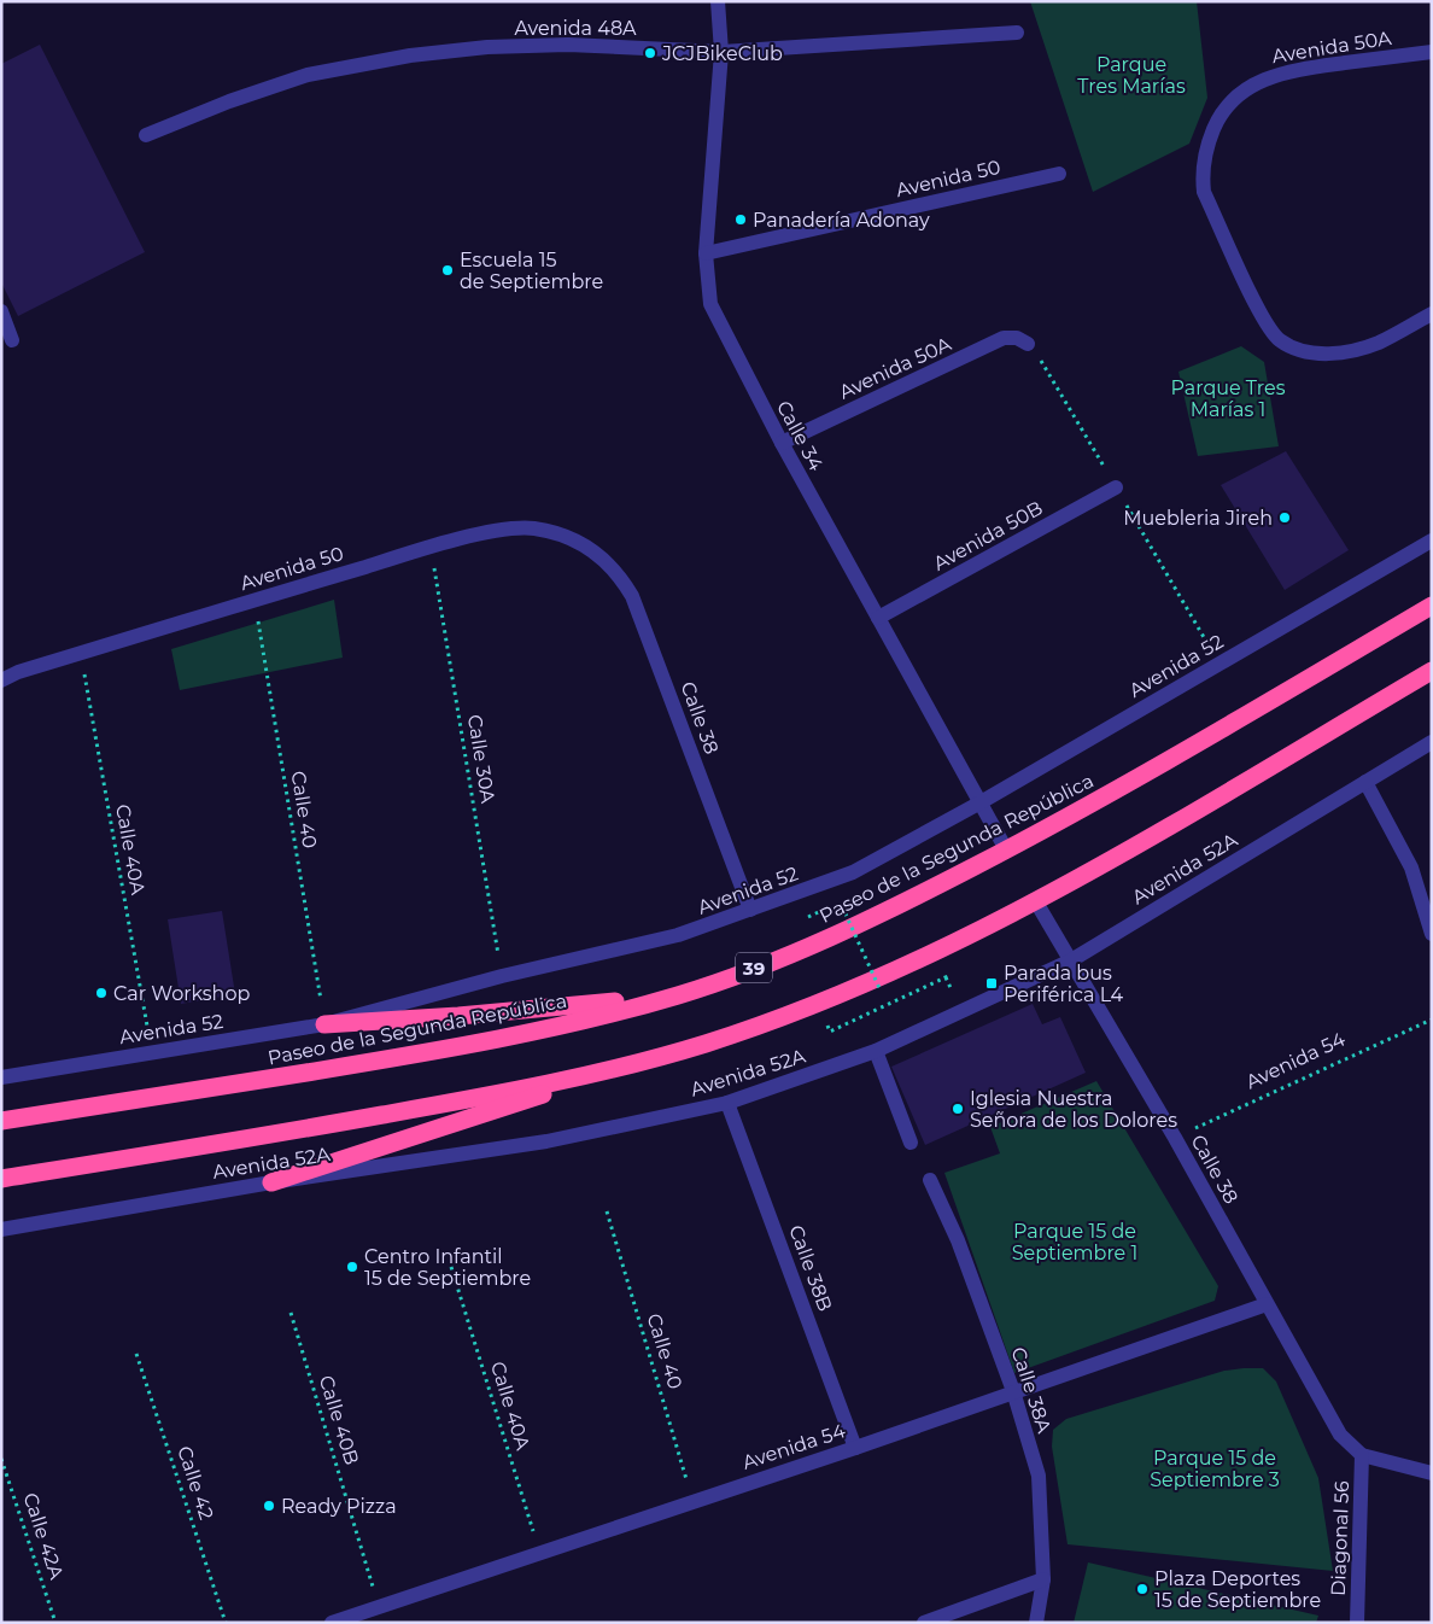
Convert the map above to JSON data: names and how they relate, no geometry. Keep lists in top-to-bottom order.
{
  "streets": {
    "highway": ["Paseo de la Segunda República", "39"],
    "street": [
      "Avenida 48A",
      "Avenida 50A",
      "Avenida 50",
      "Calle 34",
      "Avenida 50B",
      "Avenida 52",
      "Calle 38",
      "Avenida 52A",
      "Avenida 54",
      "Calle 38B",
      "Calle 38A",
      "Diagonal 56"
    ],
    "path": [
      "Calle 30A",
      "Calle 40",
      "Calle 40A",
      "Calle 40B",
      "Calle 42",
      "Calle 42A"
    ]
  },
  "crossings": [
    ["Avenida 48A", "Calle 34"],
    ["Avenida 50A", "Calle 34"],
    ["Avenida 50", "Calle 34"],
    ["Avenida 50", "Calle 38"],
    ["Avenida 50", "Calle 30A"],
    ["Avenida 50", "Calle 40"],
    ["Avenida 50", "Calle 40A"],
    ["Calle 34", "Avenida 50B"],
    ["Calle 34", "Avenida 52"],
    ["Calle 34", "Paseo de la Segunda República"],
    ["Avenida 52", "Calle 38"],
    ["Avenida 52", "Calle 30A"],
    ["Avenida 52", "Calle 40"],
    ["Avenida 52", "Calle 40A"],
    ["Calle 38", "Avenida 52A"],
    ["Calle 38", "Avenida 54"],
    ["Calle 38", "Diagonal 56"],
    ["Calle 40", "Avenida 54"],
    ["Calle 40A", "Avenida 54"],
    ["Avenida 52A", "Calle 38B"],
    ["Avenida 54", "Calle 38B"],
    ["Avenida 54", "Calle 38A"],
    ["Avenida 54", "Calle 40B"]
  ],
  "parks": [
    "Parque Tres Marías",
    "Parque Tres Marías 1",
    "Parque 15 de Septiembre 1",
    "Parque 15 de Septiembre 3"
  ],
  "places": {
    "other": [
      "JCJBikeClub",
      "Panadería Adonay",
      "Escuela 15 de Septiembre",
      "Muebleria Jireh",
      "Car Workshop",
      "Iglesia Nuestra Señora de los Dolores",
      "Centro Infantil 15 de Septiembre",
      "Ready Pizza",
      "Plaza Deportes 15 de Septiembre"
    ],
    "transit": ["Parada bus Periférica L4"]
  }
}
